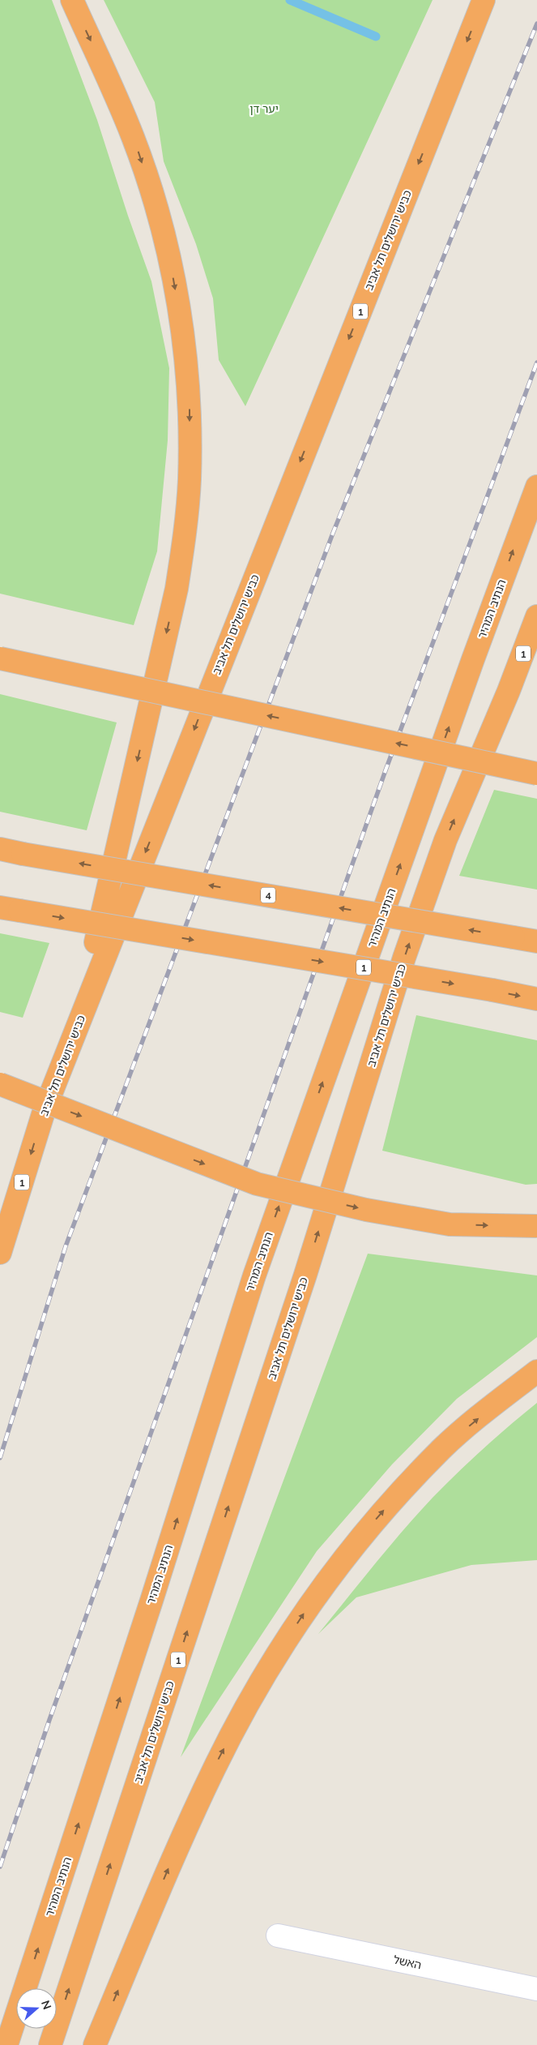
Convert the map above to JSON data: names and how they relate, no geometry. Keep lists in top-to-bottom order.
{
  "streets": {
    "highway": [
      "כביש ירושלים תל אביב",
      "1",
      "הנתיב המהיר",
      "4"
    ],
    "street": ["האשל"]
  },
  "parks": ["יער דן"],
  "north": "right"
}
